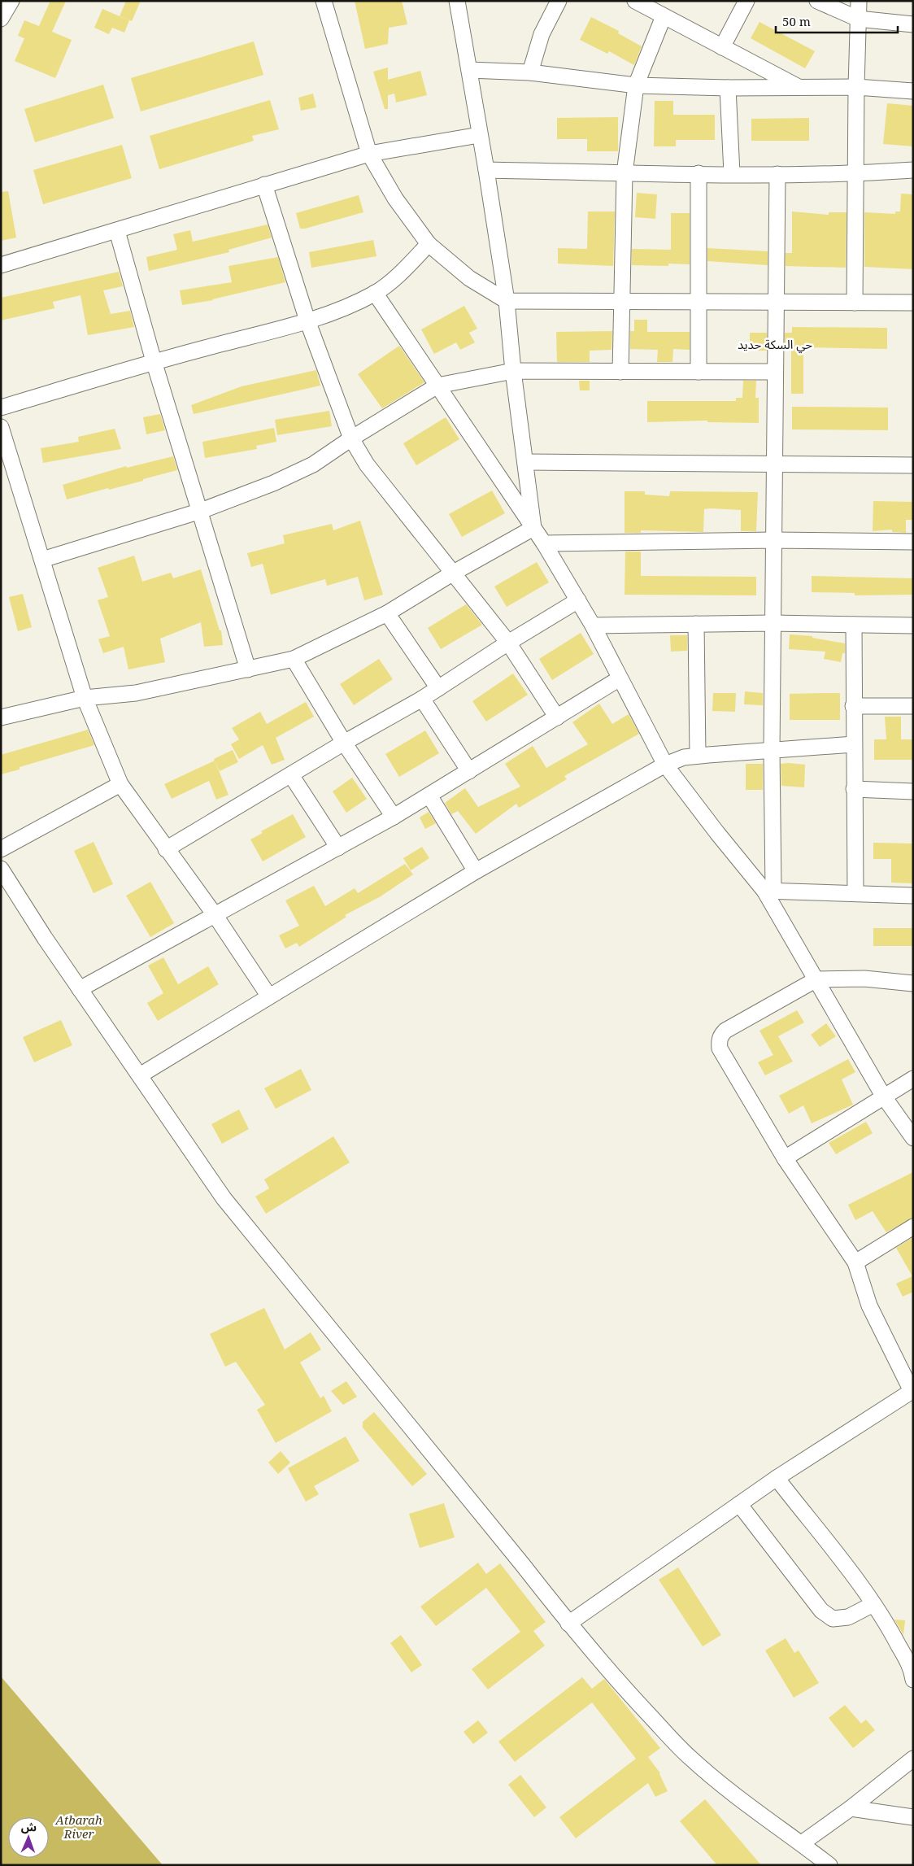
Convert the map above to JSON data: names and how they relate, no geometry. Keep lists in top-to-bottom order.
{
  "districts": ["حي السكة حديد"],
  "water": ["Atbarah River"],
  "scale_bar": "50 m",
  "north": "top"
}
